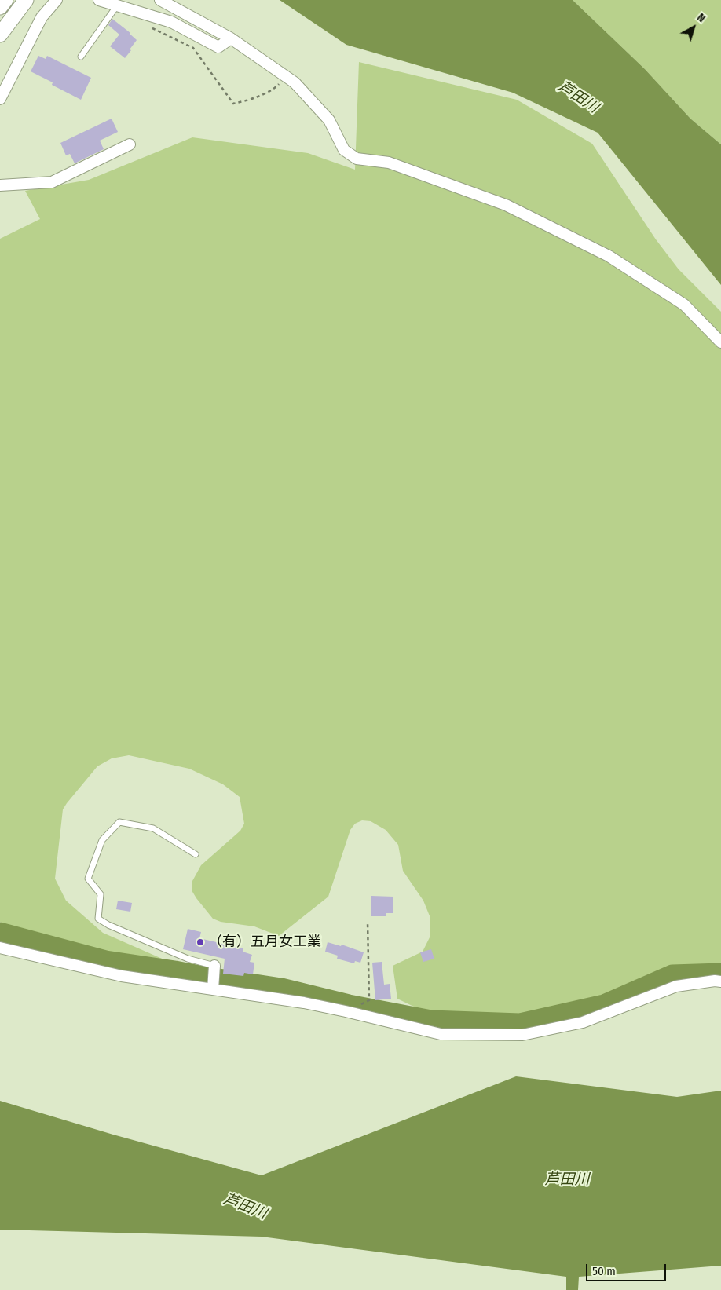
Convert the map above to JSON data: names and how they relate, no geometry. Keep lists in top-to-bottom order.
{
  "water": ["芦田川"],
  "places": ["（有）五月女工業"],
  "scale_bar": "50 m",
  "north": "top right"
}
